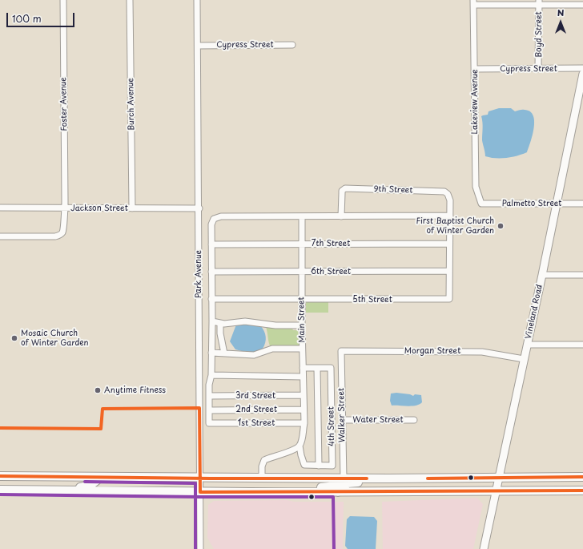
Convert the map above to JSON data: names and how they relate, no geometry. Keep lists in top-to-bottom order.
{
  "streets": {
    "main road": ["Vineland Road"],
    "street": [
      "Boyd Street",
      "Cypress Street",
      "Lakeview Avenue",
      "Foster Avenue",
      "Burch Avenue",
      "9th Street",
      "Palmetto Street",
      "Jackson Street",
      "7th Street",
      "6th Street",
      "Park Avenue",
      "5th Street",
      "Main Street",
      "Morgan Street",
      "3rd Street",
      "2nd Street",
      "Walker Street",
      "Water Street",
      "1st Street",
      "4th Street"
    ]
  },
  "crossings": [
    ["Boyd Street", "Cypress Street"],
    ["Cypress Street", "Lakeview Avenue"],
    ["Cypress Street", "Park Avenue"],
    ["Lakeview Avenue", "Palmetto Street"],
    ["Foster Avenue", "Jackson Street"],
    ["Burch Avenue", "Jackson Street"],
    ["9th Street", "5th Street"],
    ["Palmetto Street", "Vineland Road"],
    ["Jackson Street", "Park Avenue"],
    ["7th Street", "5th Street"],
    ["7th Street", "Main Street"],
    ["6th Street", "5th Street"],
    ["6th Street", "Main Street"],
    ["5th Street", "Main Street"],
    ["Vineland Road", "Morgan Street"],
    ["Main Street", "3rd Street"],
    ["Main Street", "2nd Street"],
    ["Main Street", "1st Street"],
    ["Main Street", "4th Street"],
    ["Morgan Street", "Walker Street"],
    ["2nd Street", "1st Street"],
    ["Walker Street", "Water Street"]
  ],
  "places": ["First Baptist Church of Winter Garden", "Mosaic Church of Winter Garden", "Anytime Fitness"],
  "scale_bar": "100 m",
  "north": "top"
}
